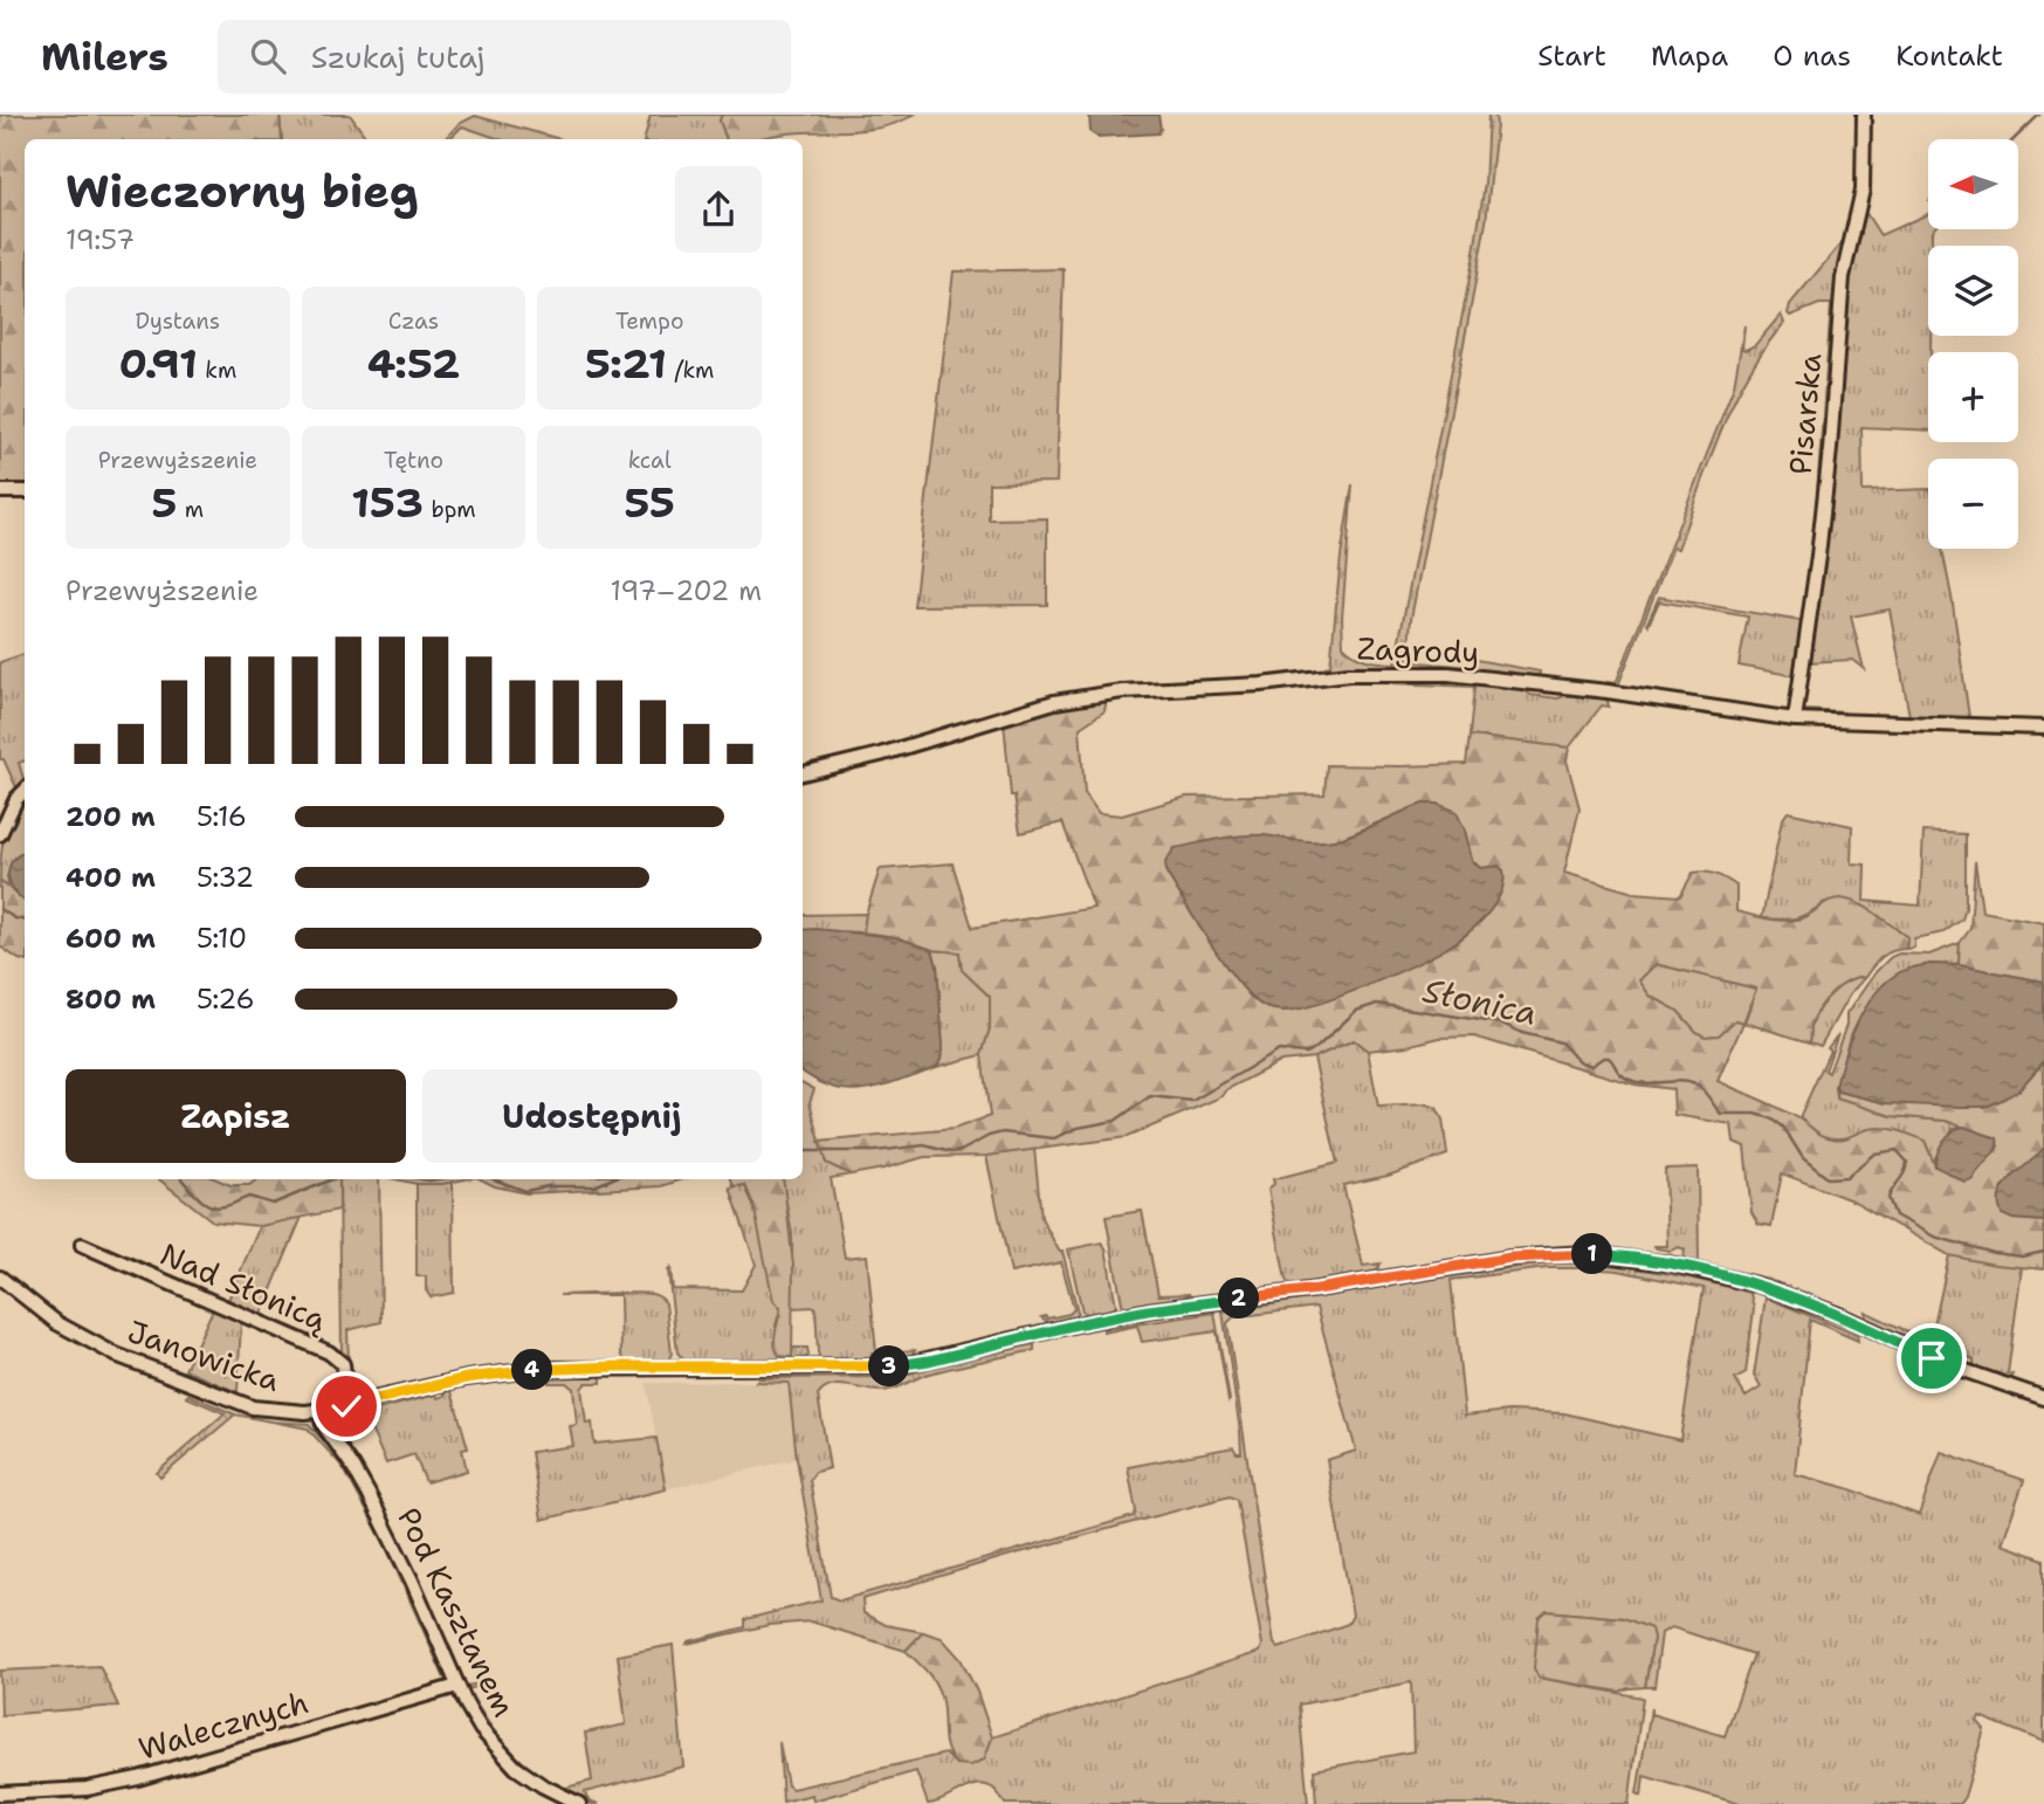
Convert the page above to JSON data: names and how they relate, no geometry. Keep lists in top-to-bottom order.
{
  "streets": {
    "street": [
      "Pisarska",
      "Zagrody",
      "Nad Słonicą",
      "Janowicka",
      "Pod Kasztanem",
      "Walecznych"
    ]
  },
  "crossings": [
    ["Pisarska", "Zagrody"],
    ["Nad Słonicą", "Janowicka"],
    ["Janowicka", "Pod Kasztanem"],
    ["Pod Kasztanem", "Walecznych"]
  ],
  "water": ["Słonica"],
  "north": "left",
  "page": {
    "header": "Milers",
    "search": "Szukaj tutaj",
    "nav": [
      "Start",
      "Mapa",
      "O nas",
      "Kontakt"
    ],
    "map_buttons": ["+", "−"],
    "heading": ["Wieczorny bieg", "19:57"],
    "stats": [
      ["Dystans", "0.91 km"],
      ["Czas", "4:52"],
      ["Tempo", "5:21 /km"],
      ["Przewyższenie", "5 m"],
      ["Tętno", "153 bpm"],
      ["kcal", "55"]
    ],
    "chart": ["Przewyższenie", "197–202 m"],
    "list": [
      {
        "name": "200 m",
        "note": "5:16"
      },
      {
        "name": "400 m",
        "note": "5:32"
      },
      {
        "name": "600 m",
        "note": "5:10"
      },
      {
        "name": "800 m",
        "note": "5:26"
      }
    ],
    "buttons": ["Zapisz", "Udostępnij"],
    "pins": [
      "1",
      "2",
      "3",
      "4"
    ]
  }
}
